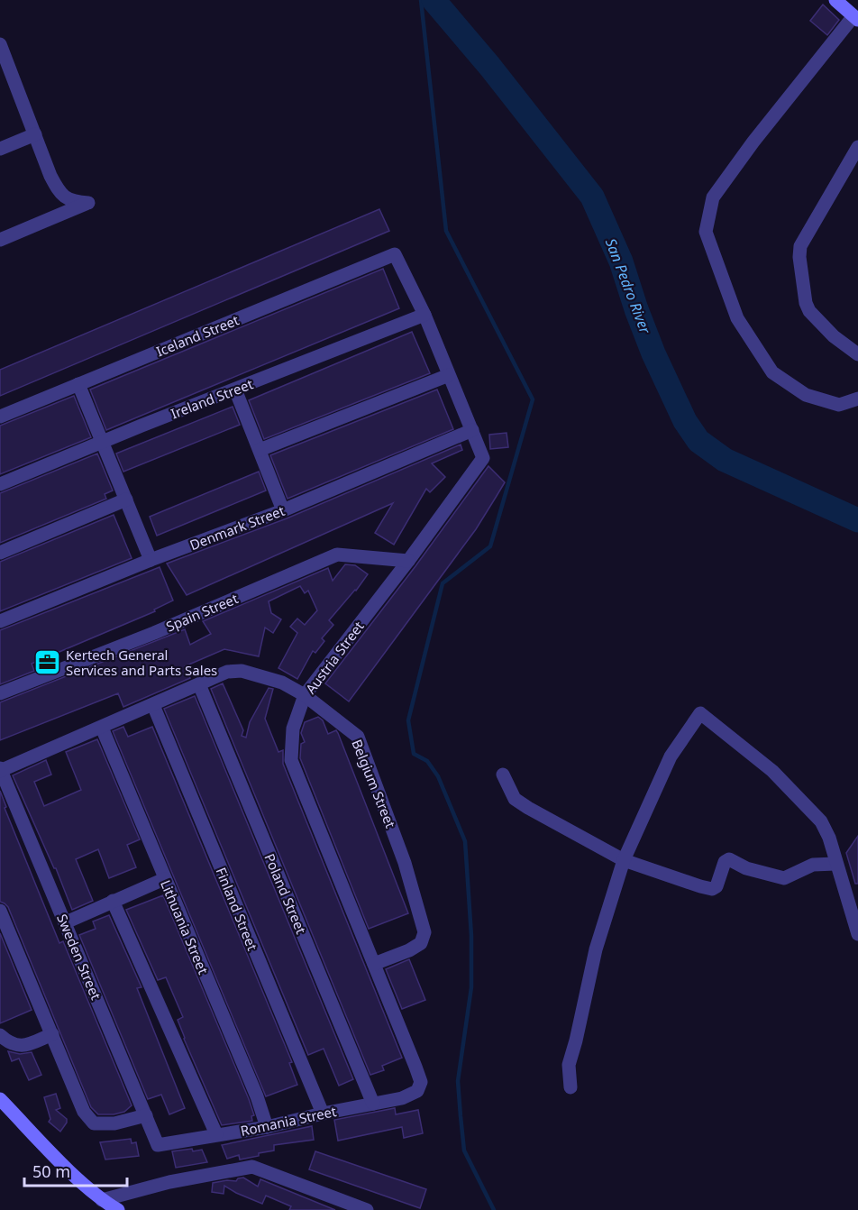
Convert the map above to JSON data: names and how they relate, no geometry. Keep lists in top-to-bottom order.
{
  "streets": {
    "street": [
      "Iceland Street",
      "Ireland Street",
      "Denmark Street",
      "Spain Street",
      "Austria Street",
      "Belgium Street",
      "Poland Street",
      "Finland Street",
      "Lithuania Street",
      "Sweden Street",
      "Romania Street"
    ]
  },
  "crossings": [
    ["Iceland Street", "Austria Street"],
    ["Ireland Street", "Austria Street"],
    ["Denmark Street", "Austria Street"],
    ["Spain Street", "Austria Street"],
    ["Austria Street", "Belgium Street"],
    ["Austria Street", "Romania Street"],
    ["Belgium Street", "Poland Street"],
    ["Belgium Street", "Finland Street"],
    ["Belgium Street", "Lithuania Street"],
    ["Belgium Street", "Sweden Street"],
    ["Poland Street", "Romania Street"],
    ["Finland Street", "Romania Street"],
    ["Lithuania Street", "Romania Street"],
    ["Sweden Street", "Romania Street"]
  ],
  "water": ["San Pedro River"],
  "places": {
    "office": ["Kertech General Services and Parts Sales"]
  },
  "scale_bar": "50 m"
}
